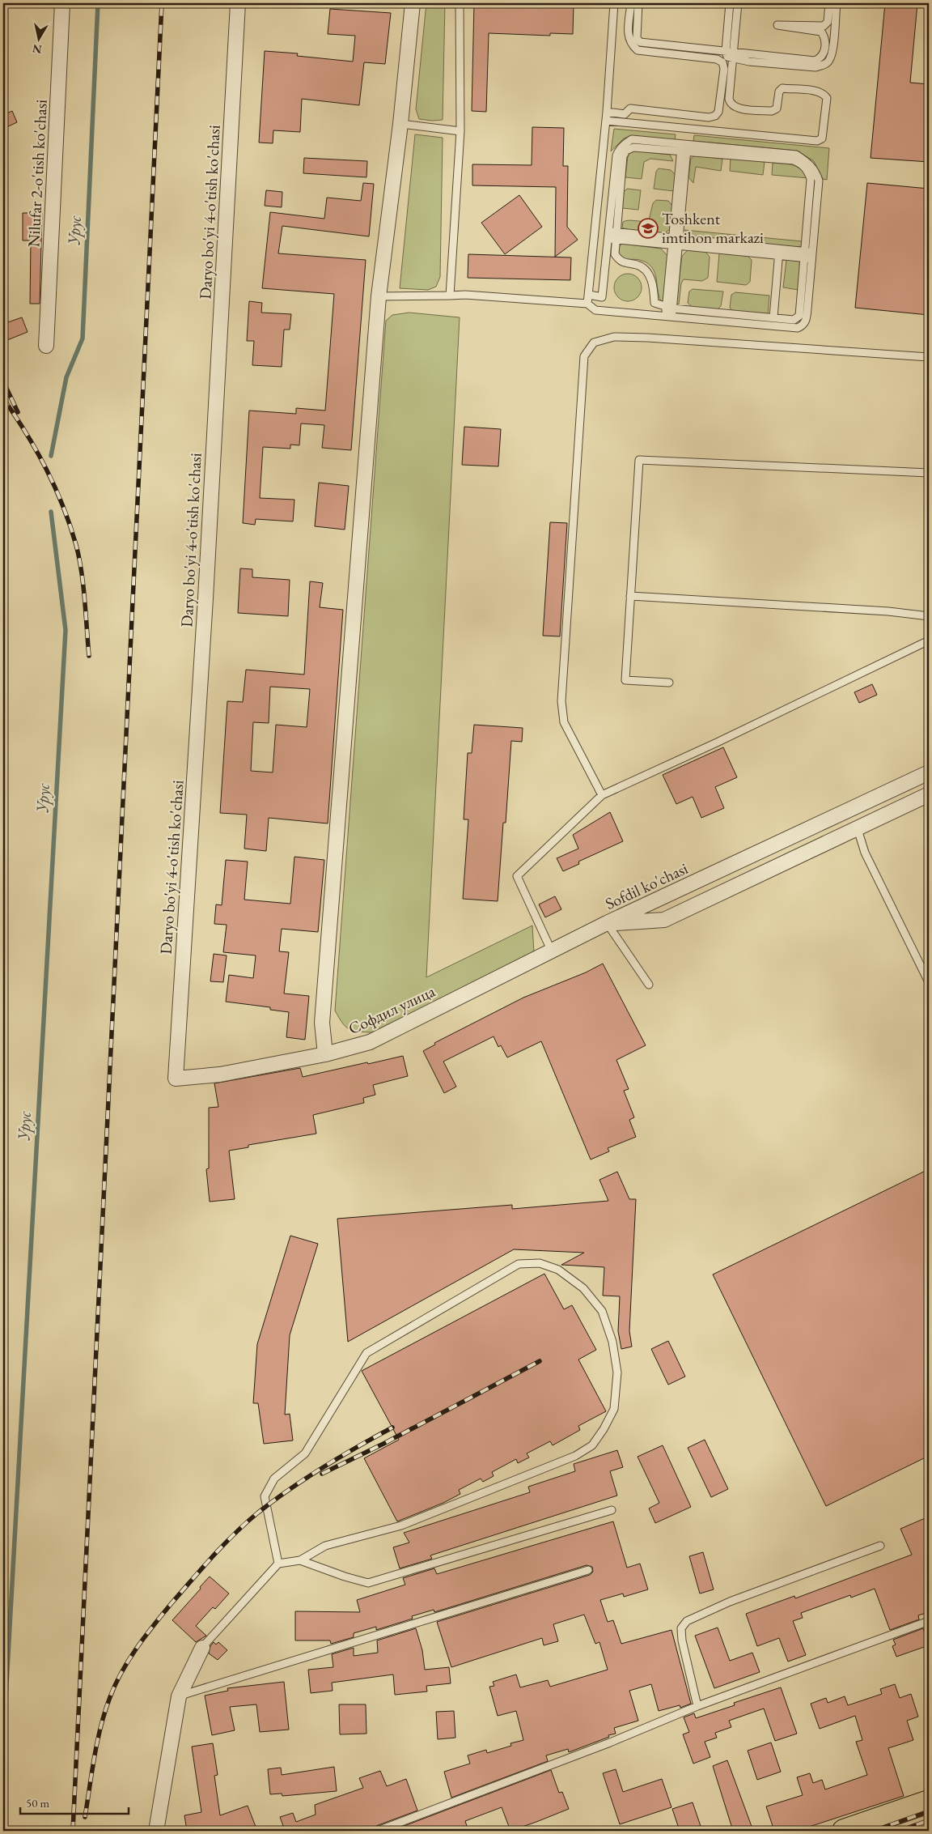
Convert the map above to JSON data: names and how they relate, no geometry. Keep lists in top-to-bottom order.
{
  "streets": {
    "street": [
      "Nilufar 2-o'tish ko'chasi",
      "Daryo bo'yi 4-o'tish ko'chasi",
      "Sofdil ko'chasi",
      "Софдил улица"
    ]
  },
  "crossings": [
    ["Daryo bo'yi 4-o'tish ko'chasi", "Софдил улица"],
    ["Sofdil ko'chasi", "Софдил улица"]
  ],
  "water": ["Урус"],
  "places": {
    "school or university": ["Toshkent imtihon markazi"]
  },
  "scale_bar": "50 m",
  "north": "bottom"
}
